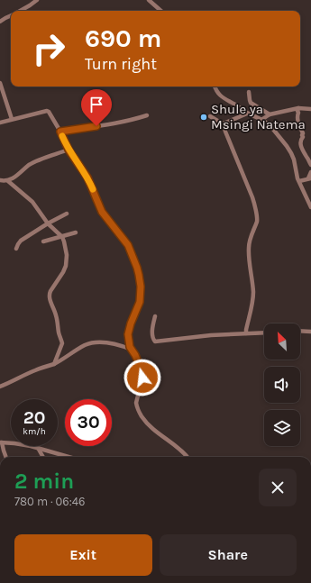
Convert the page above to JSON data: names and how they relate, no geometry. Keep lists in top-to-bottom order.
{
  "places": ["Shule ya Msingi Natema"],
  "north": "top left",
  "page": {
    "turn": ["690 m", "Turn right"],
    "speed": "20 km/h",
    "limit": "30",
    "heading": ["2 min", "780 m · 06:46"],
    "buttons": ["Exit", "Share"]
  }
}
